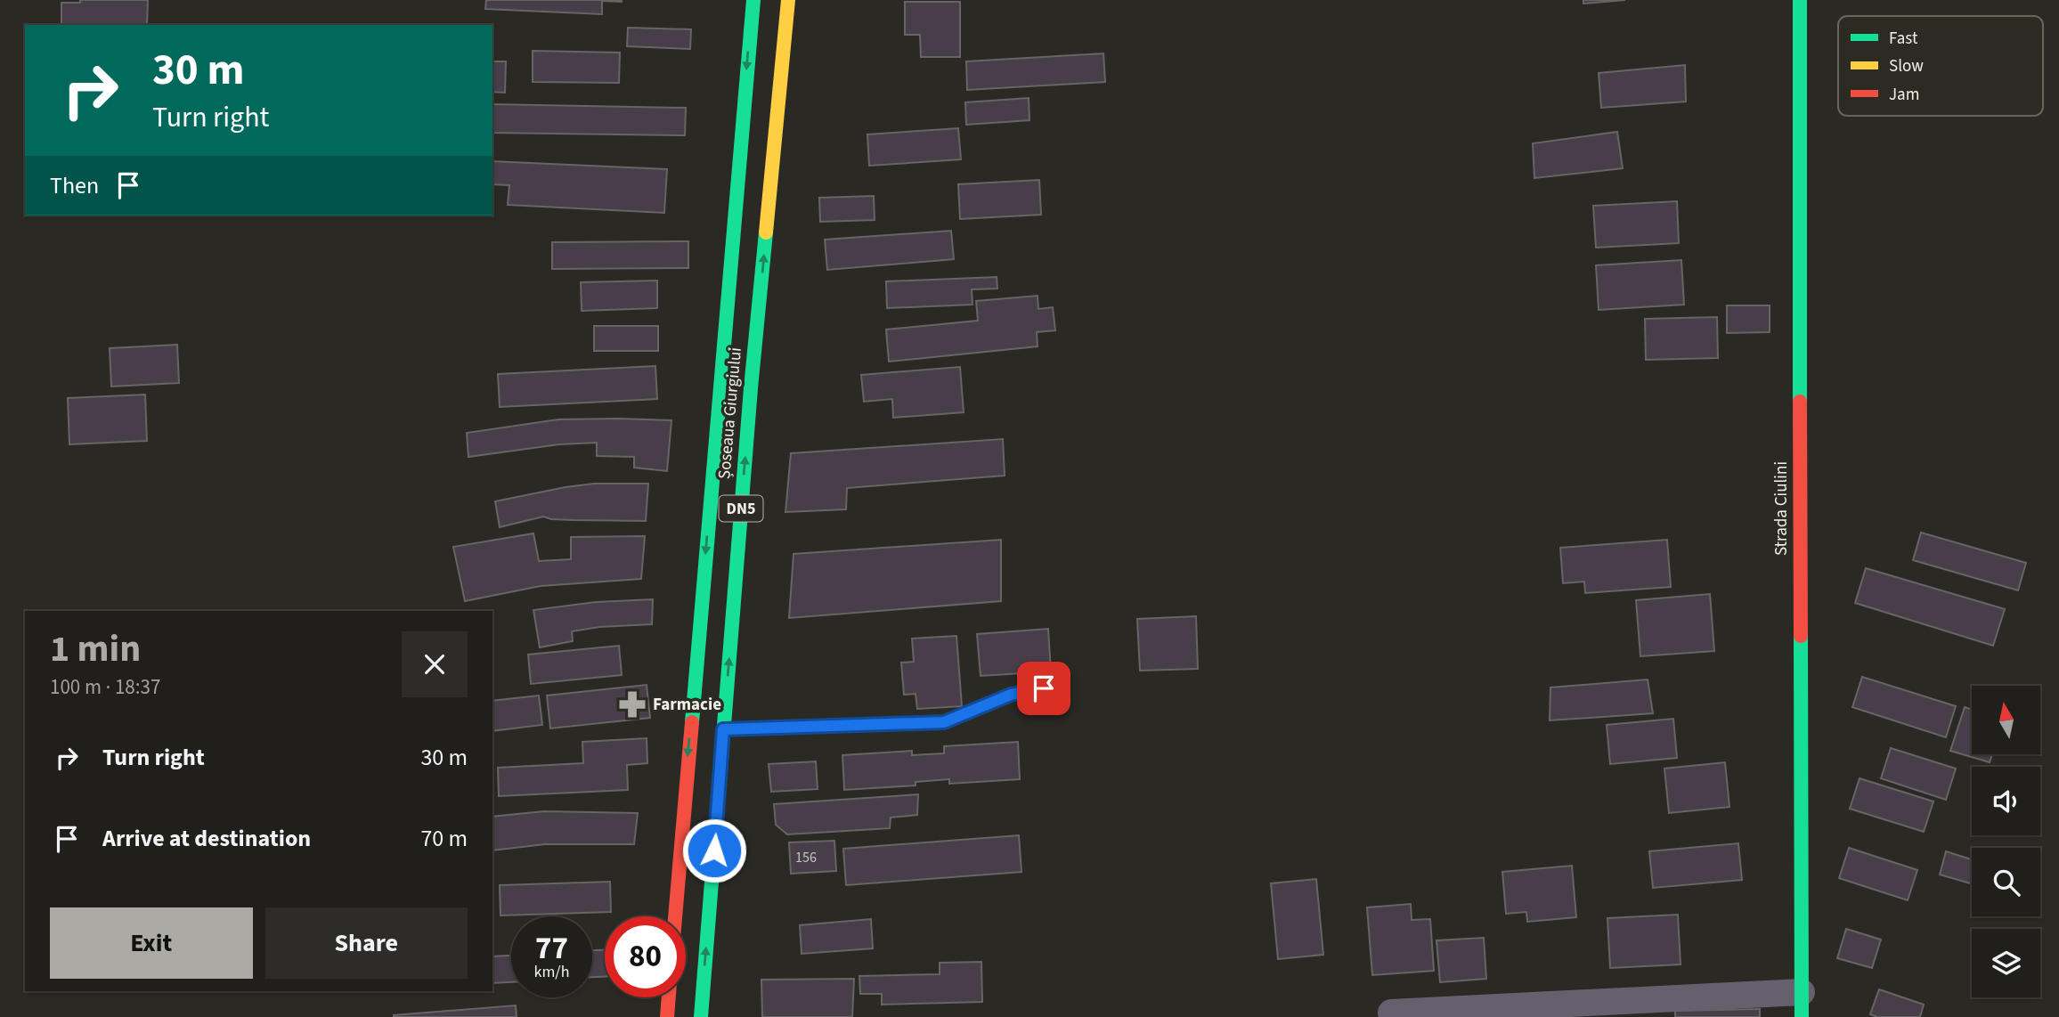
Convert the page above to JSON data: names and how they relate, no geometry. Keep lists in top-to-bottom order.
{
  "streets": {
    "main road": ["Șoseaua Giurgiului", "DN5", "Strada Ciulini"]
  },
  "places": {
    "pharmacy": ["Farmacie"]
  },
  "house_numbers": ["156"],
  "legend": ["Fast", "Slow", "Jam"],
  "north": "top",
  "page": {
    "turn": ["30 m", "Turn right"],
    "then": "Then",
    "heading": ["1 min", "100 m · 18:37"],
    "list": [
      {
        "name": "Turn right",
        "value": "30 m"
      },
      {
        "name": "Arrive at destination",
        "value": "70 m"
      }
    ],
    "buttons": ["Exit", "Share"],
    "speed": "77 km/h",
    "limit": "80"
  }
}
